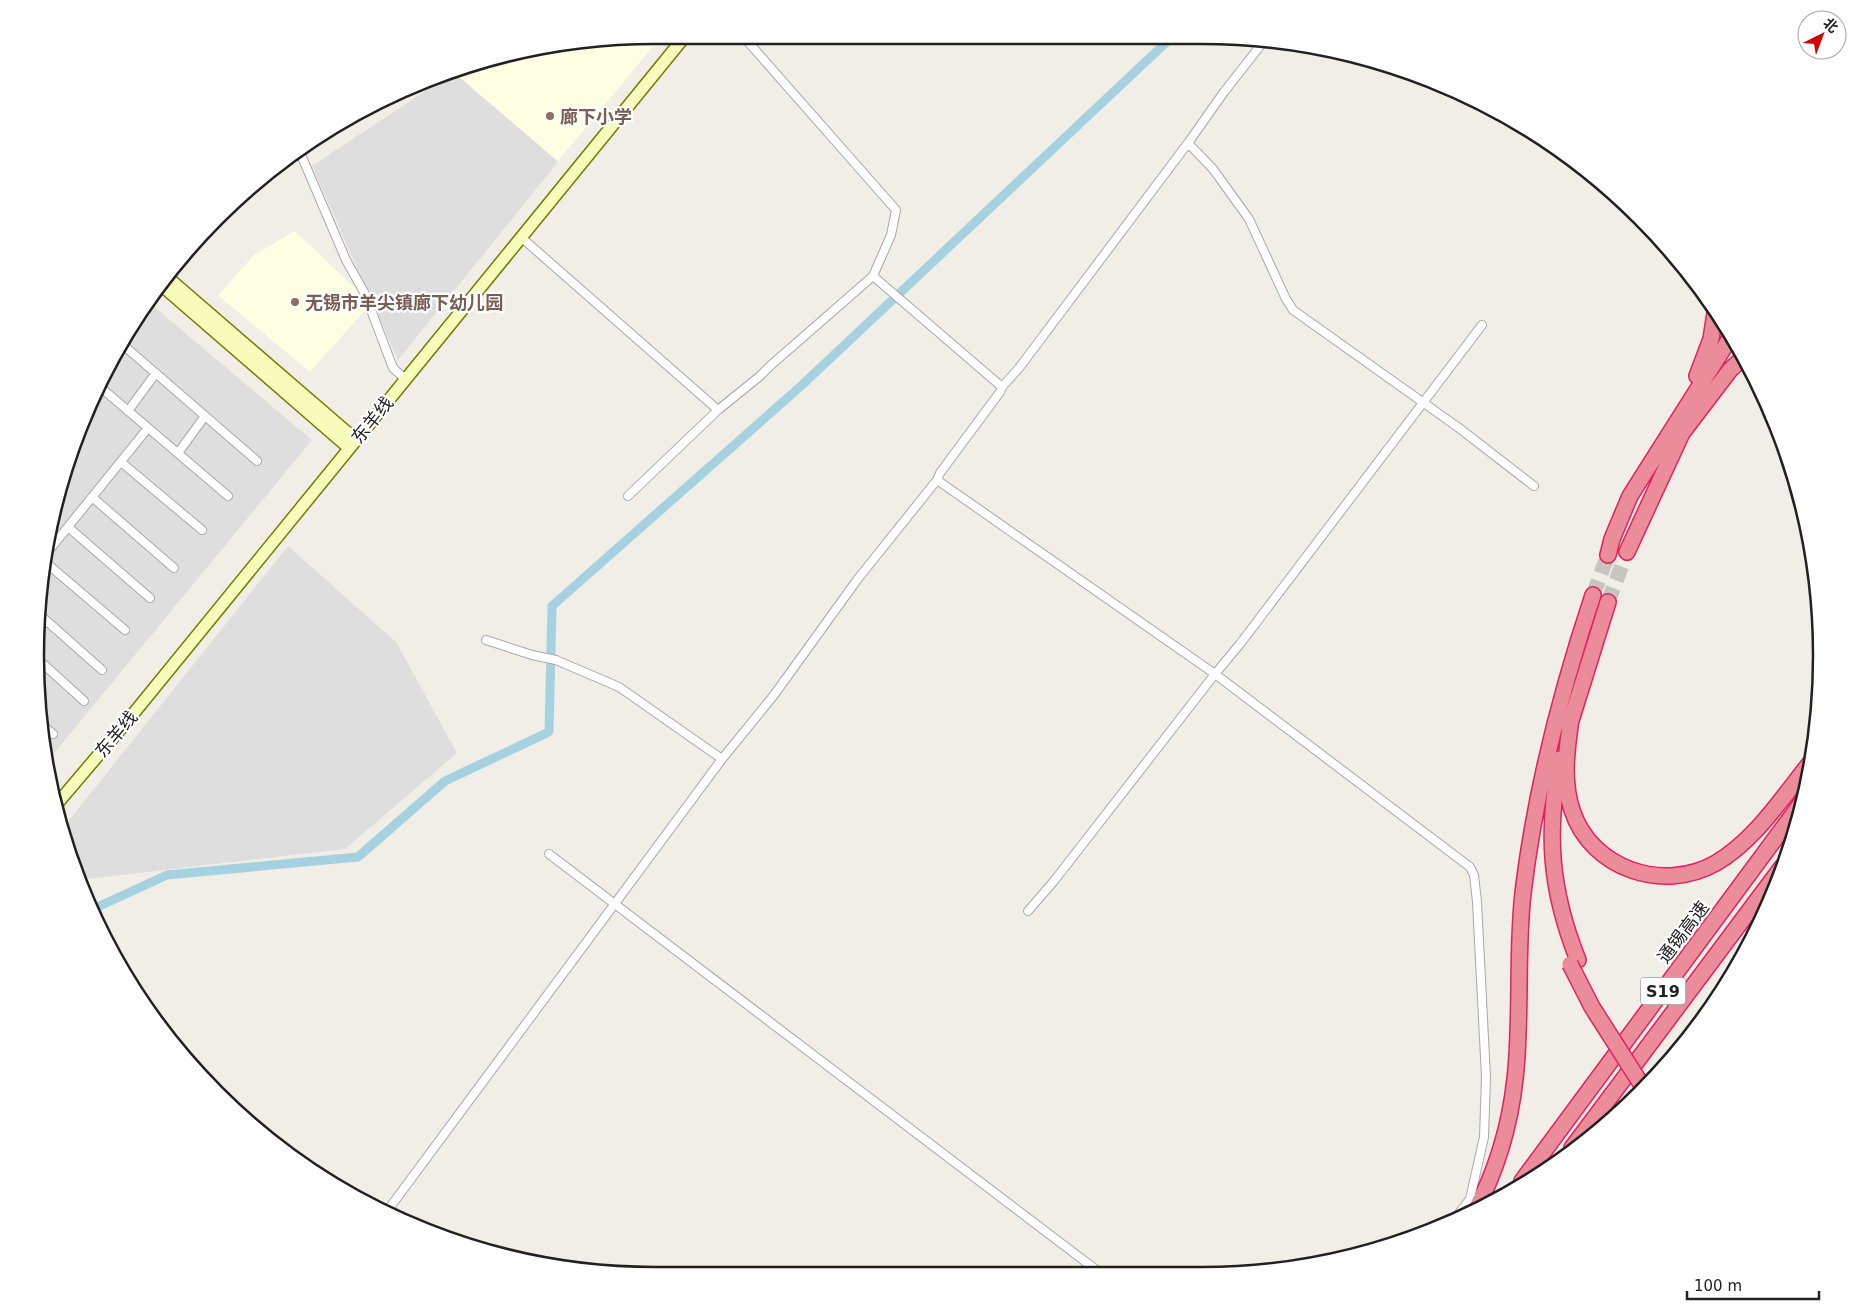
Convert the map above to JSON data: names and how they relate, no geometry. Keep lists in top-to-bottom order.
{
  "streets": {
    "highway": ["通锡高速", "S19"],
    "main road": ["东羊线"]
  },
  "places": ["廊下小学", "无锡市羊尖镇廊下幼儿园"],
  "scale_bar": "100 m",
  "north": "top right"
}
